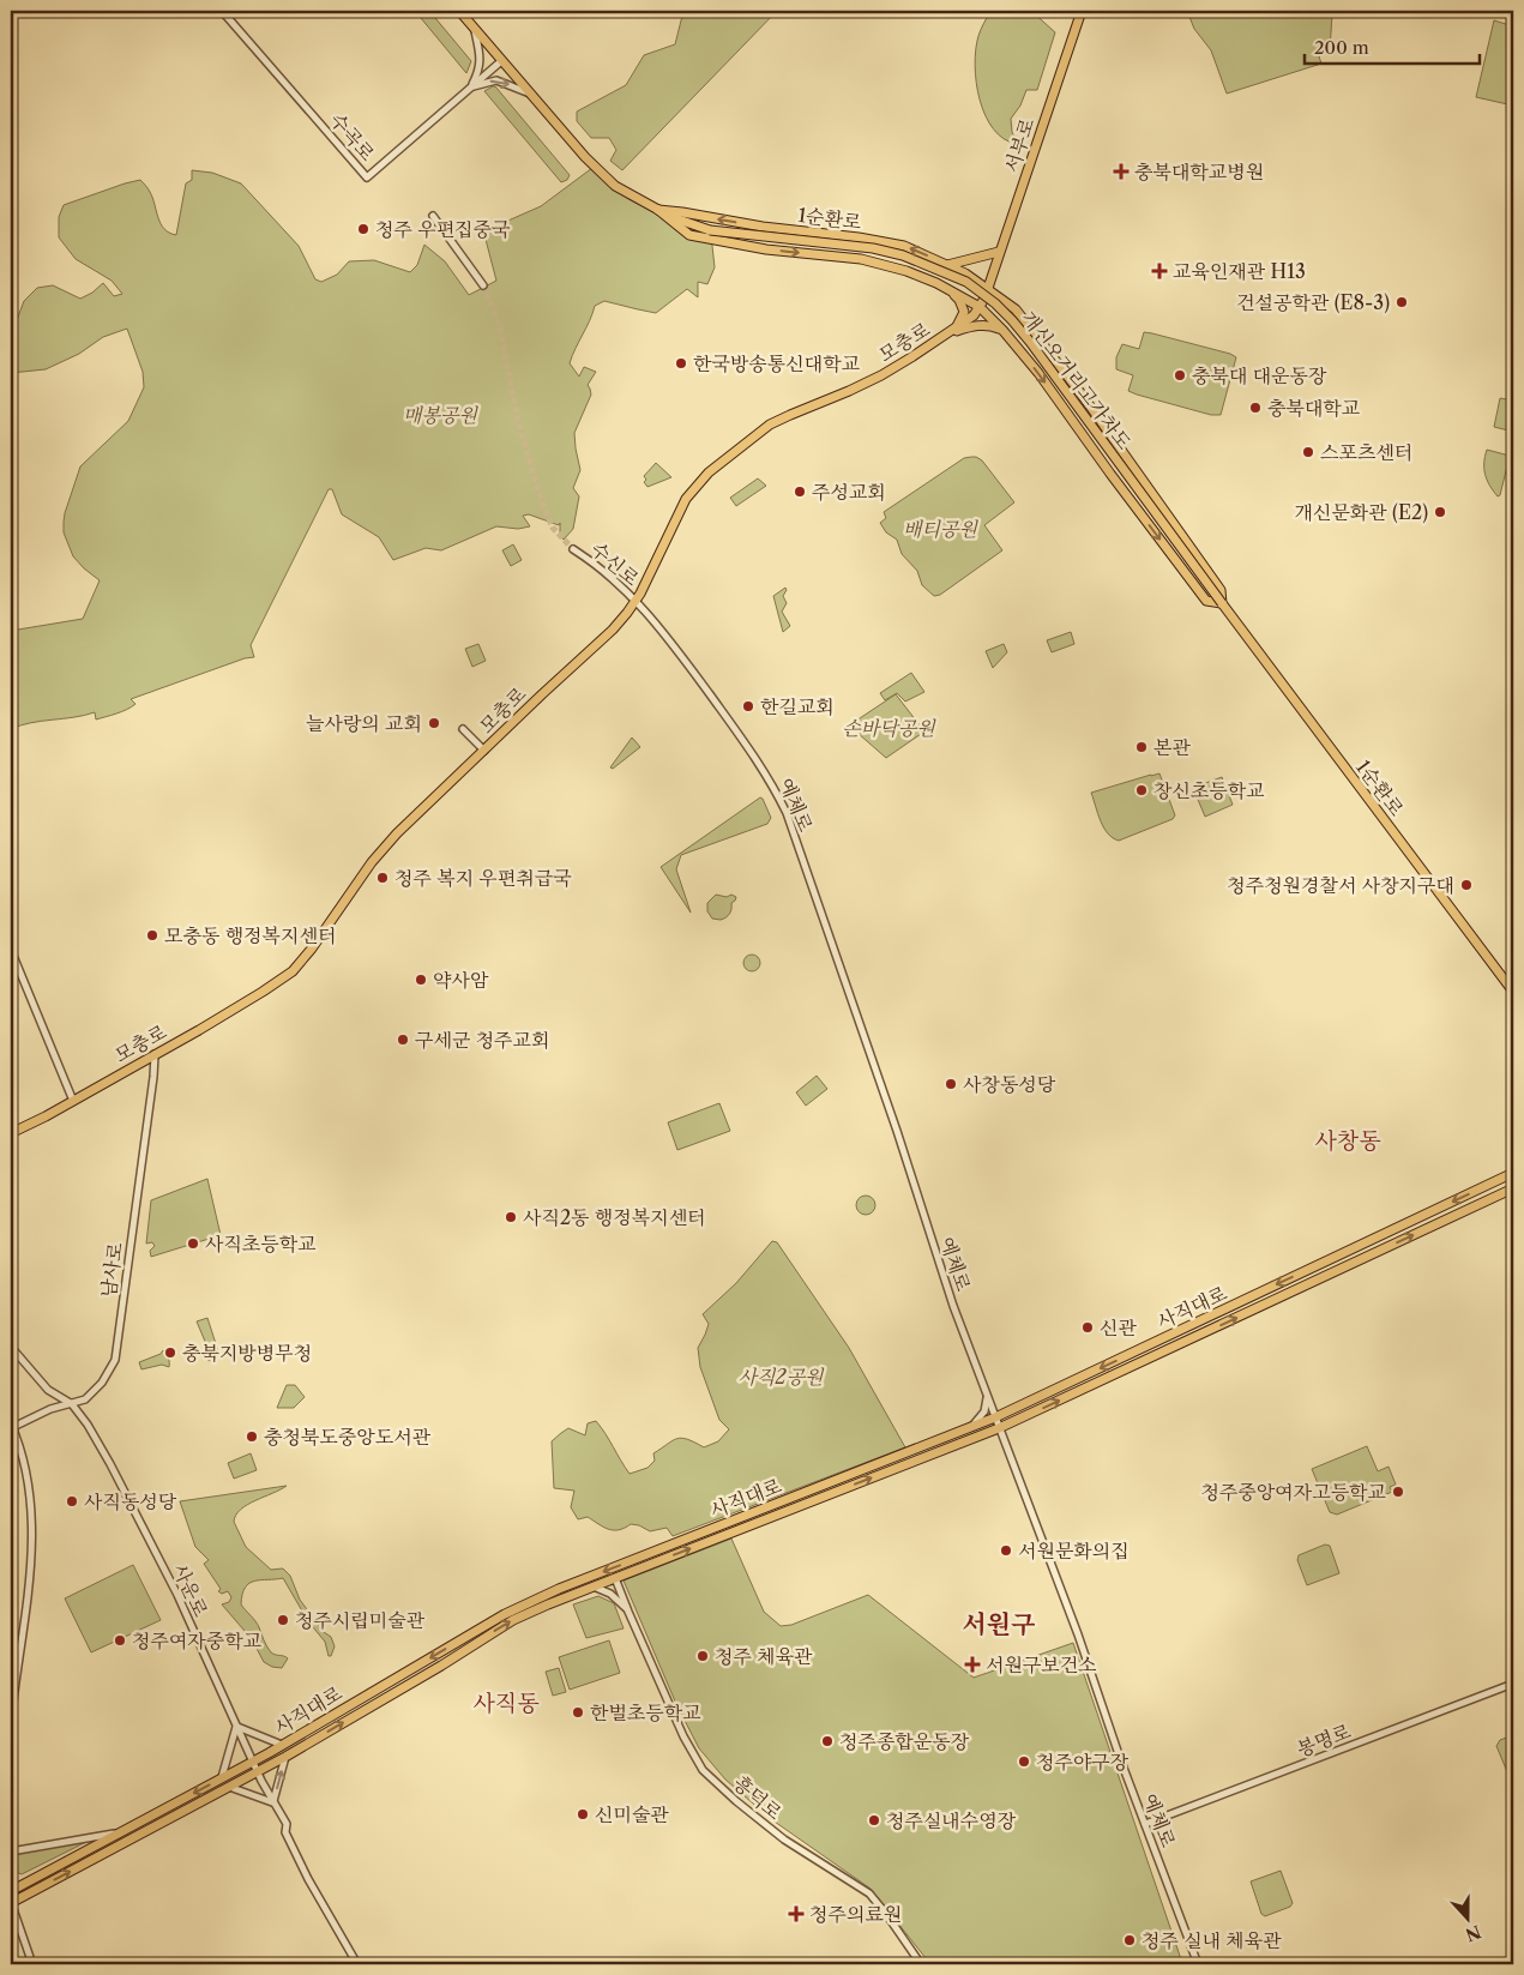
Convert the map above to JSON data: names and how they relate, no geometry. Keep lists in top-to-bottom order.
{
  "streets": {
    "main road": [
      "서부로",
      "1순환로",
      "모충로",
      "개신오거리고가차도",
      "사직대로"
    ],
    "street": [
      "수곡로",
      "수신로",
      "예체로",
      "남사로",
      "사운로",
      "봉명로",
      "흥덕로"
    ]
  },
  "crossings": [
    ["수곡로", "1순환로"],
    ["서부로", "1순환로"],
    ["서부로", "모충로"],
    ["1순환로", "모충로"],
    ["1순환로", "개신오거리고가차도"],
    ["모충로", "수신로"],
    ["모충로", "예체로"],
    ["모충로", "남사로"],
    ["수신로", "예체로"],
    ["예체로", "사직대로"],
    ["예체로", "봉명로"],
    ["남사로", "사운로"],
    ["사직대로", "사운로"],
    ["사직대로", "흥덕로"]
  ],
  "districts": ["사창동", "서원구", "사직동"],
  "parks": [
    "매봉공원",
    "배티공원",
    "손바닥공원",
    "사직2공원"
  ],
  "places": {
    "health": [
      "충북대학교병원",
      "교육인재관 H13",
      "서원구보건소",
      "청주의료원"
    ],
    "other": [
      "청주 우편집중국",
      "건설공학관 (E8-3)",
      "한국방송통신대학교",
      "충북대 대운동장",
      "충북대학교",
      "스포츠센터",
      "주성교회",
      "개신문화관 (E2)",
      "한길교회",
      "늘사랑의 교회",
      "본관",
      "창신초등학교",
      "청주 복지 우편취급국",
      "청주청원경찰서 사창지구대",
      "모충동 행정복지센터",
      "약사암",
      "구세군 청주교회",
      "사창동성당",
      "사직2동 행정복지센터",
      "사직초등학교",
      "신관",
      "충북지방병무청",
      "충청북도중앙도서관",
      "청주중앙여자고등학교",
      "사직동성당",
      "서원문화의집",
      "청주시립미술관",
      "청주여자중학교",
      "청주 체육관",
      "한벌초등학교",
      "청주종합운동장",
      "청주야구장",
      "신미술관",
      "청주실내수영장",
      "청주 실내 체육관"
    ]
  },
  "scale_bar": "200 m",
  "north": "bottom"
}
